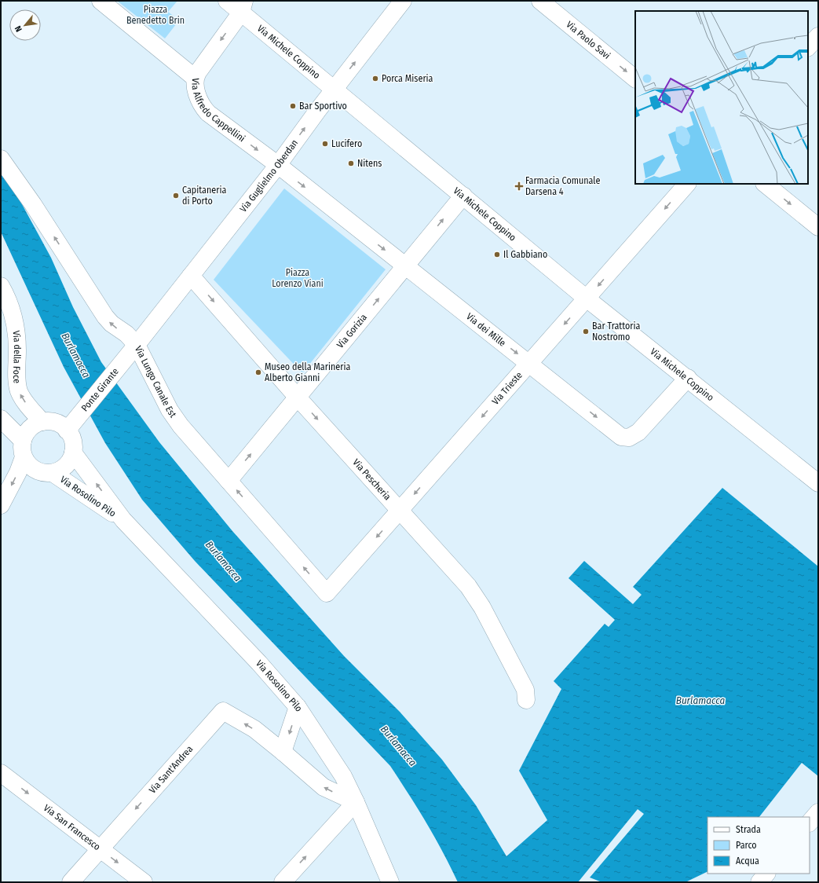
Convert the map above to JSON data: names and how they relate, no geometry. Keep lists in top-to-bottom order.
{
  "streets": {
    "street": [
      "Via Paolo Savi",
      "Via Michele Coppino",
      "Via Alfredo Cappellini",
      "Via Guglielmo Oberdan",
      "Via dei Mille",
      "Via Gorizia",
      "Via della Foce",
      "Via Lungo Canale Est",
      "Via Trieste",
      "Ponte Girante",
      "Via Pescheria",
      "Via Rosolino Pilo",
      "Via Sant'Andrea",
      "Via San Francesco"
    ]
  },
  "crossings": [
    ["Via Michele Coppino", "Via Alfredo Cappellini"],
    ["Via Michele Coppino", "Via Guglielmo Oberdan"],
    ["Via Michele Coppino", "Via dei Mille"],
    ["Via Michele Coppino", "Via Gorizia"],
    ["Via Michele Coppino", "Via Trieste"],
    ["Via Alfredo Cappellini", "Via Guglielmo Oberdan"],
    ["Via Alfredo Cappellini", "Via dei Mille"],
    ["Via Guglielmo Oberdan", "Via dei Mille"],
    ["Via Guglielmo Oberdan", "Via Lungo Canale Est"],
    ["Via Guglielmo Oberdan", "Ponte Girante"],
    ["Via Guglielmo Oberdan", "Via Pescheria"],
    ["Via dei Mille", "Via Gorizia"],
    ["Via dei Mille", "Via Trieste"],
    ["Via Gorizia", "Via Lungo Canale Est"],
    ["Via Gorizia", "Via Pescheria"],
    ["Via della Foce", "Ponte Girante"],
    ["Via della Foce", "Via Rosolino Pilo"],
    ["Via Lungo Canale Est", "Via Trieste"],
    ["Via Lungo Canale Est", "Ponte Girante"],
    ["Via Trieste", "Via Pescheria"],
    ["Ponte Girante", "Via Rosolino Pilo"],
    ["Via Rosolino Pilo", "Via Sant'Andrea"],
    ["Via Sant'Andrea", "Via San Francesco"]
  ],
  "one_way": [
    "Via Paolo Savi",
    "Via Guglielmo Oberdan",
    "Via dei Mille",
    "Via Gorizia",
    "Via della Foce",
    "Via Lungo Canale Est",
    "Via Trieste",
    "Via Pescheria",
    "Via San Francesco"
  ],
  "water": ["Burlamacca"],
  "parks": ["Piazza Benedetto Brin", "Piazza Lorenzo Viani"],
  "places": {
    "other": [
      "Porca Miseria",
      "Bar Sportivo",
      "Lucifero",
      "Nitens",
      "Capitaneria di Porto",
      "Il Gabbiano",
      "Bar Trattoria Nostromo",
      "Museo della Marineria Alberto Gianni"
    ],
    "health": ["Farmacia Comunale Darsena 4"]
  },
  "legend": ["Strada", "Parco", "Acqua"],
  "north": "bottom left"
}
